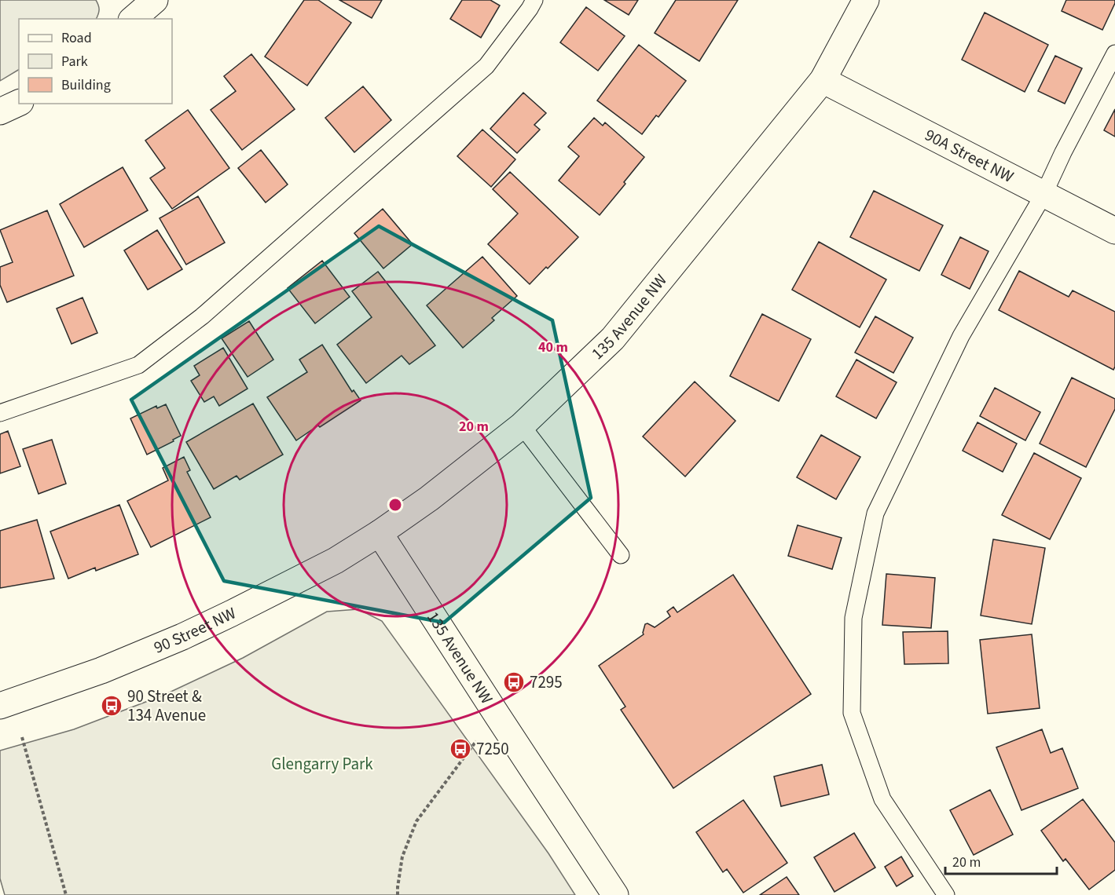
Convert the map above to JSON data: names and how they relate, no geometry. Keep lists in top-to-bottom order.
{
  "streets": {
    "street": ["90A Street NW", "135 Avenue NW", "90 Street NW"]
  },
  "crossings": [
    ["90A Street NW", "135 Avenue NW"],
    ["135 Avenue NW", "90 Street NW"]
  ],
  "parks": ["Glengarry Park"],
  "places": {
    "bus stop": ["7295", "90 Street & 134 Avenue", "7250"]
  },
  "legend": ["Road", "Park", "Building"],
  "scale_bar": "20 m",
  "rings": ["40 m", "20 m"]
}
